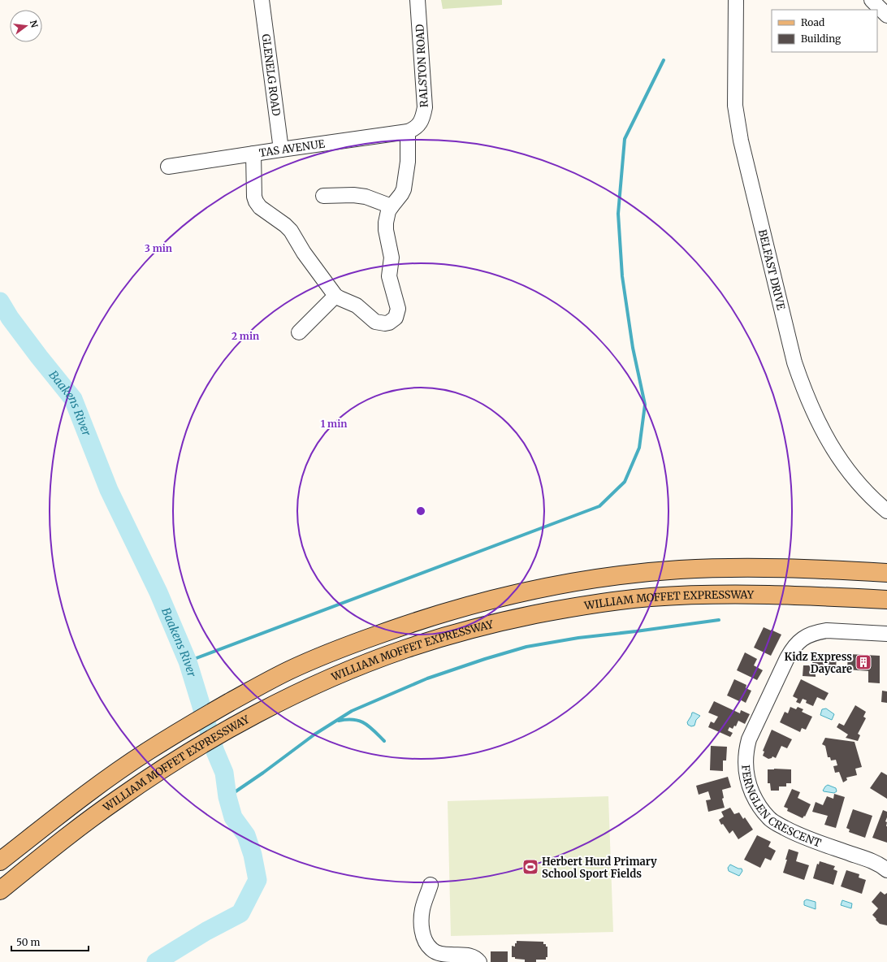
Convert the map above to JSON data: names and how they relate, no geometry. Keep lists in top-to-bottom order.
{
  "streets": {
    "main road": ["WILLIAM MOFFET EXPRESSWAY"],
    "street": [
      "RALSTON ROAD",
      "GLENELG ROAD",
      "TAS AVENUE",
      "BELFAST DRIVE",
      "FERNGLEN CRESCENT"
    ]
  },
  "crossings": [
    ["RALSTON ROAD", "TAS AVENUE"],
    ["GLENELG ROAD", "TAS AVENUE"]
  ],
  "water": ["Baakens River"],
  "places": {
    "building": ["Kidz Express Daycare"],
    "sports": ["Herbert Hurd Primary School Sport Fields"]
  },
  "legend": ["Road", "Building"],
  "scale_bar": "50 m",
  "north": "right",
  "rings": ["3 min", "2 min", "1 min"]
}
